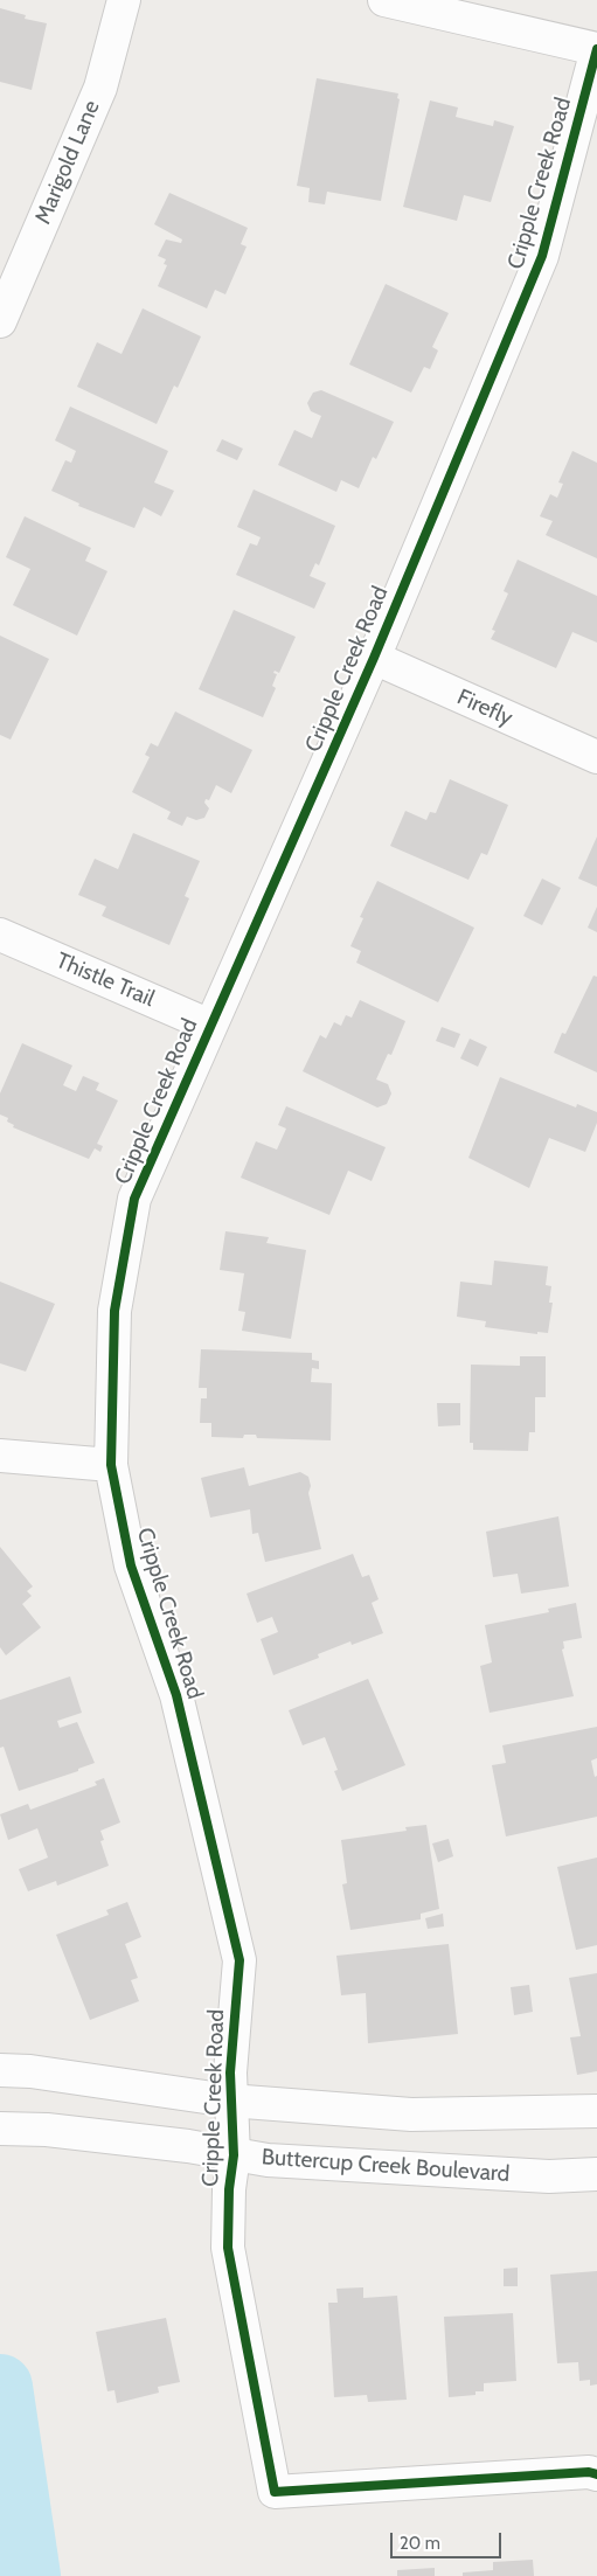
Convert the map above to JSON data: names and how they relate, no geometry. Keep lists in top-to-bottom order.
{
  "streets": {
    "street": [
      "Marigold Lane",
      "Cripple Creek Road",
      "Firefly",
      "Thistle Trail",
      "Buttercup Creek Boulevard"
    ]
  },
  "crossings": [
    ["Cripple Creek Road", "Firefly"],
    ["Cripple Creek Road", "Thistle Trail"],
    ["Cripple Creek Road", "Buttercup Creek Boulevard"]
  ],
  "scale_bar": "20 m"
}
